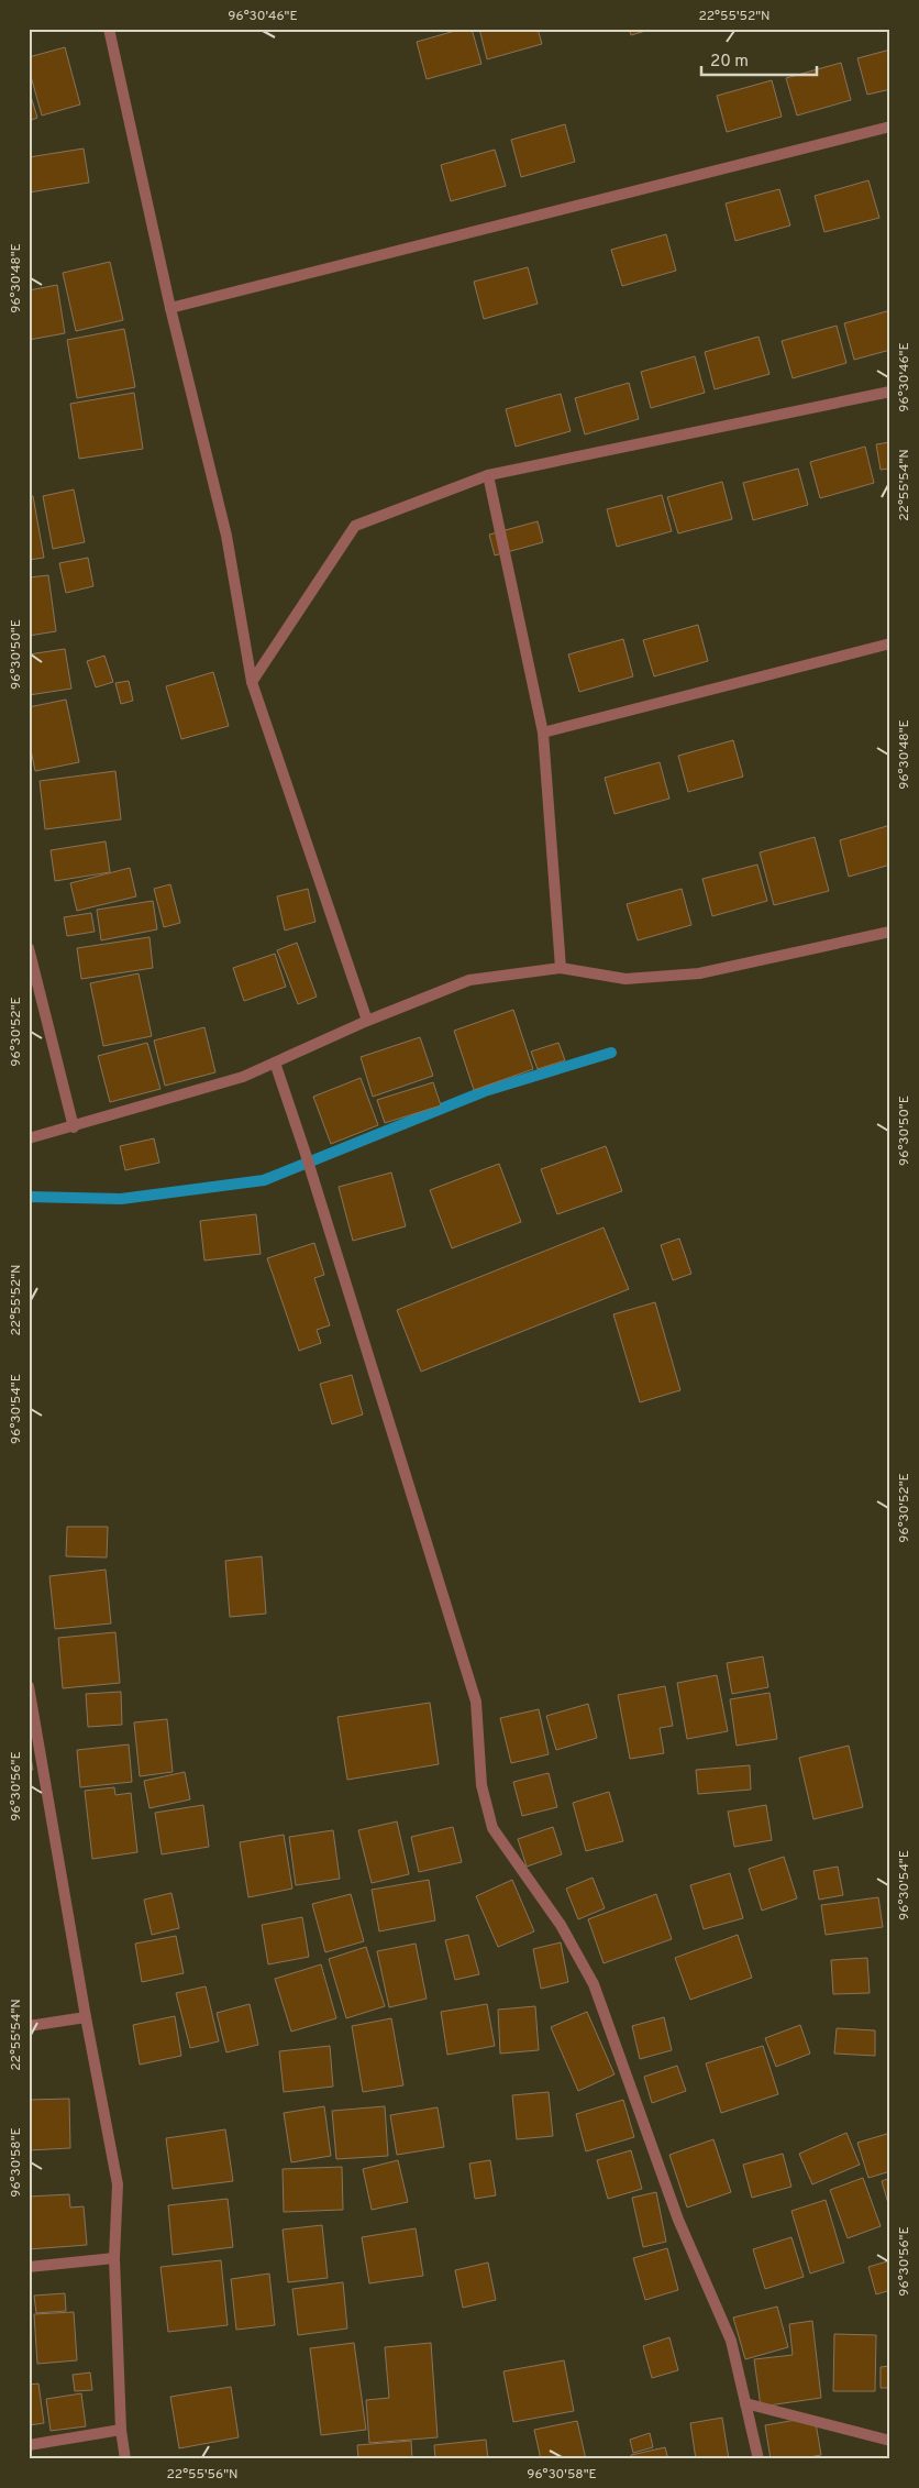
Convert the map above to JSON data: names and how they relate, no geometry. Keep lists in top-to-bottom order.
{
  "scale_bar": "20 m",
  "coordinates": [
    "96°30'46\"E",
    "22°55'52\"N",
    "96°30'48\"E",
    "22°55'54\"N",
    "96°30'50\"E",
    "96°30'52\"E",
    "96°30'54\"E",
    "96°30'56\"E",
    "96°30'58\"E",
    "22°55'56\"N"
  ]
}
